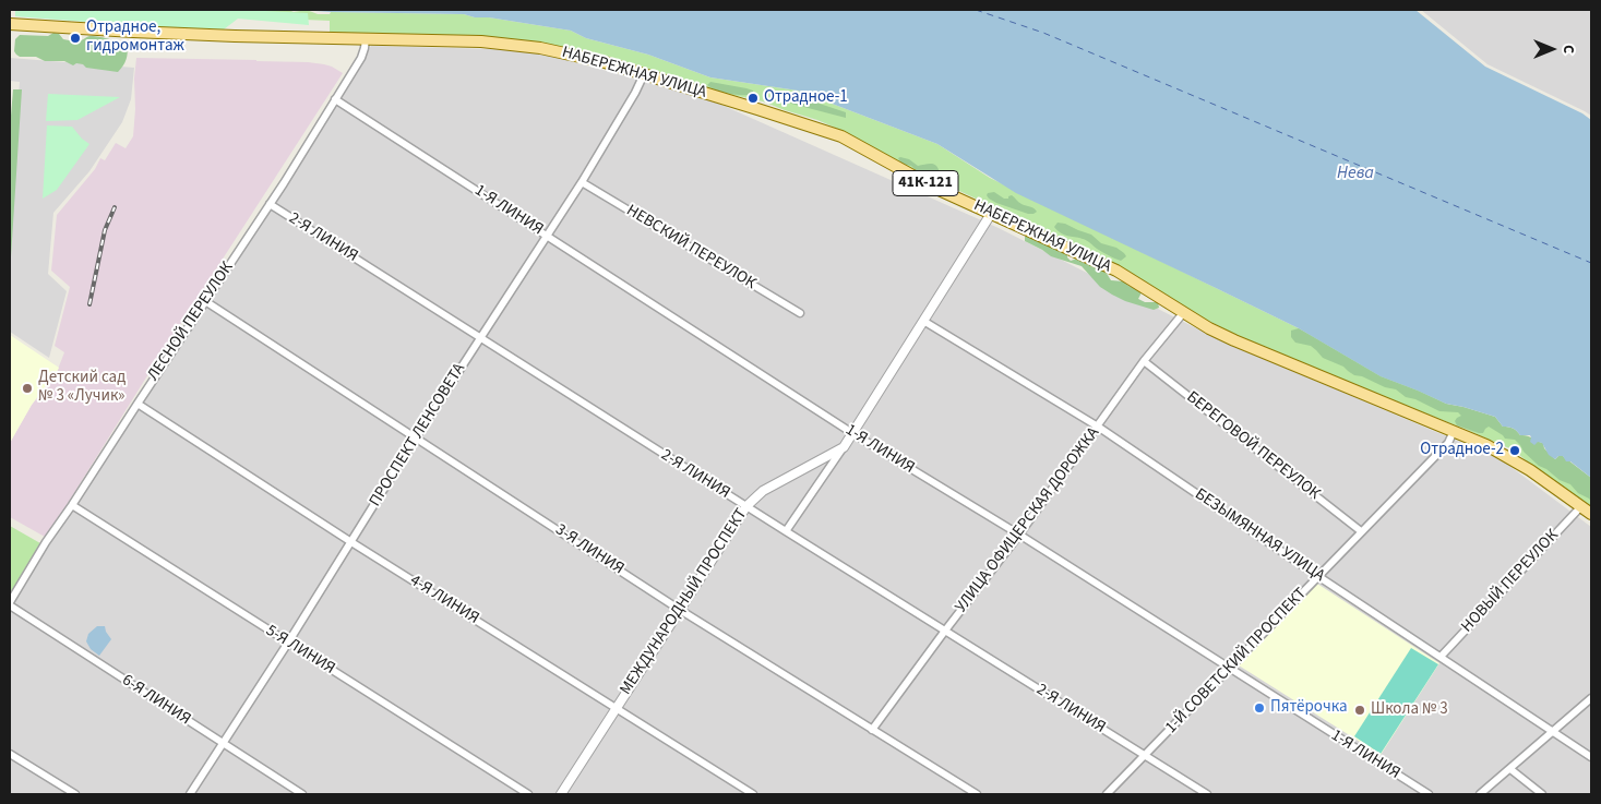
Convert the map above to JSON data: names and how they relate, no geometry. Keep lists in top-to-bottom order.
{
  "streets": {
    "main road": ["НАБЕРЕЖНАЯ УЛИЦА", "41К-121"],
    "street": [
      "1-Я ЛИНИЯ",
      "2-Я ЛИНИЯ",
      "НЕВСКИЙ ПЕРЕУЛОК",
      "ЛЕСНОЙ ПЕРЕУЛОК",
      "ПРОСПЕКТ ЛЕНСОВЕТА",
      "БЕРЕГОВОЙ ПЕРЕУЛОК",
      "УЛИЦА ОФИЦЕРСКАЯ ДОРОЖКА",
      "БЕЗЫМЯННАЯ УЛИЦА",
      "3-Я ЛИНИЯ",
      "НОВЫЙ ПЕРЕУЛОК",
      "4-Я ЛИНИЯ",
      "МЕЖДУНАРОДНЫЙ ПРОСПЕКТ",
      "5-Я ЛИНИЯ",
      "1-Й СОВЕТСКИЙ ПРОСПЕКТ",
      "6-Я ЛИНИЯ"
    ]
  },
  "crossings": [
    ["НАБЕРЕЖНАЯ УЛИЦА", "41К-121"],
    ["НАБЕРЕЖНАЯ УЛИЦА", "ЛЕСНОЙ ПЕРЕУЛОК"],
    ["НАБЕРЕЖНАЯ УЛИЦА", "ПРОСПЕКТ ЛЕНСОВЕТА"],
    ["НАБЕРЕЖНАЯ УЛИЦА", "УЛИЦА ОФИЦЕРСКАЯ ДОРОЖКА"],
    ["НАБЕРЕЖНАЯ УЛИЦА", "НОВЫЙ ПЕРЕУЛОК"],
    ["НАБЕРЕЖНАЯ УЛИЦА", "МЕЖДУНАРОДНЫЙ ПРОСПЕКТ"],
    ["НАБЕРЕЖНАЯ УЛИЦА", "1-Й СОВЕТСКИЙ ПРОСПЕКТ"],
    ["41К-121", "ЛЕСНОЙ ПЕРЕУЛОК"],
    ["1-Я ЛИНИЯ", "ЛЕСНОЙ ПЕРЕУЛОК"],
    ["1-Я ЛИНИЯ", "ПРОСПЕКТ ЛЕНСОВЕТА"],
    ["1-Я ЛИНИЯ", "УЛИЦА ОФИЦЕРСКАЯ ДОРОЖКА"],
    ["1-Я ЛИНИЯ", "МЕЖДУНАРОДНЫЙ ПРОСПЕКТ"],
    ["1-Я ЛИНИЯ", "1-Й СОВЕТСКИЙ ПРОСПЕКТ"],
    ["2-Я ЛИНИЯ", "ЛЕСНОЙ ПЕРЕУЛОК"],
    ["2-Я ЛИНИЯ", "ПРОСПЕКТ ЛЕНСОВЕТА"],
    ["2-Я ЛИНИЯ", "УЛИЦА ОФИЦЕРСКАЯ ДОРОЖКА"],
    ["2-Я ЛИНИЯ", "МЕЖДУНАРОДНЫЙ ПРОСПЕКТ"],
    ["2-Я ЛИНИЯ", "1-Й СОВЕТСКИЙ ПРОСПЕКТ"],
    ["НЕВСКИЙ ПЕРЕУЛОК", "ПРОСПЕКТ ЛЕНСОВЕТА"],
    ["ЛЕСНОЙ ПЕРЕУЛОК", "3-Я ЛИНИЯ"],
    ["ЛЕСНОЙ ПЕРЕУЛОК", "4-Я ЛИНИЯ"],
    ["ЛЕСНОЙ ПЕРЕУЛОК", "5-Я ЛИНИЯ"],
    ["ЛЕСНОЙ ПЕРЕУЛОК", "6-Я ЛИНИЯ"],
    ["ПРОСПЕКТ ЛЕНСОВЕТА", "3-Я ЛИНИЯ"],
    ["ПРОСПЕКТ ЛЕНСОВЕТА", "4-Я ЛИНИЯ"],
    ["ПРОСПЕКТ ЛЕНСОВЕТА", "5-Я ЛИНИЯ"],
    ["ПРОСПЕКТ ЛЕНСОВЕТА", "6-Я ЛИНИЯ"],
    ["БЕРЕГОВОЙ ПЕРЕУЛОК", "УЛИЦА ОФИЦЕРСКАЯ ДОРОЖКА"],
    ["БЕРЕГОВОЙ ПЕРЕУЛОК", "1-Й СОВЕТСКИЙ ПРОСПЕКТ"],
    ["УЛИЦА ОФИЦЕРСКАЯ ДОРОЖКА", "БЕЗЫМЯННАЯ УЛИЦА"],
    ["УЛИЦА ОФИЦЕРСКАЯ ДОРОЖКА", "3-Я ЛИНИЯ"],
    ["БЕЗЫМЯННАЯ УЛИЦА", "НОВЫЙ ПЕРЕУЛОК"],
    ["БЕЗЫМЯННАЯ УЛИЦА", "МЕЖДУНАРОДНЫЙ ПРОСПЕКТ"],
    ["БЕЗЫМЯННАЯ УЛИЦА", "1-Й СОВЕТСКИЙ ПРОСПЕКТ"],
    ["3-Я ЛИНИЯ", "МЕЖДУНАРОДНЫЙ ПРОСПЕКТ"],
    ["4-Я ЛИНИЯ", "МЕЖДУНАРОДНЫЙ ПРОСПЕКТ"]
  ],
  "water": ["Нева"],
  "places": [
    "Отрадное, гидромонтаж",
    "Отрадное-1",
    "Детский сад № 3 «Лучик»",
    "Отрадное-2",
    "Пятёрочка",
    "Школа № 3"
  ],
  "north": "right"
}
